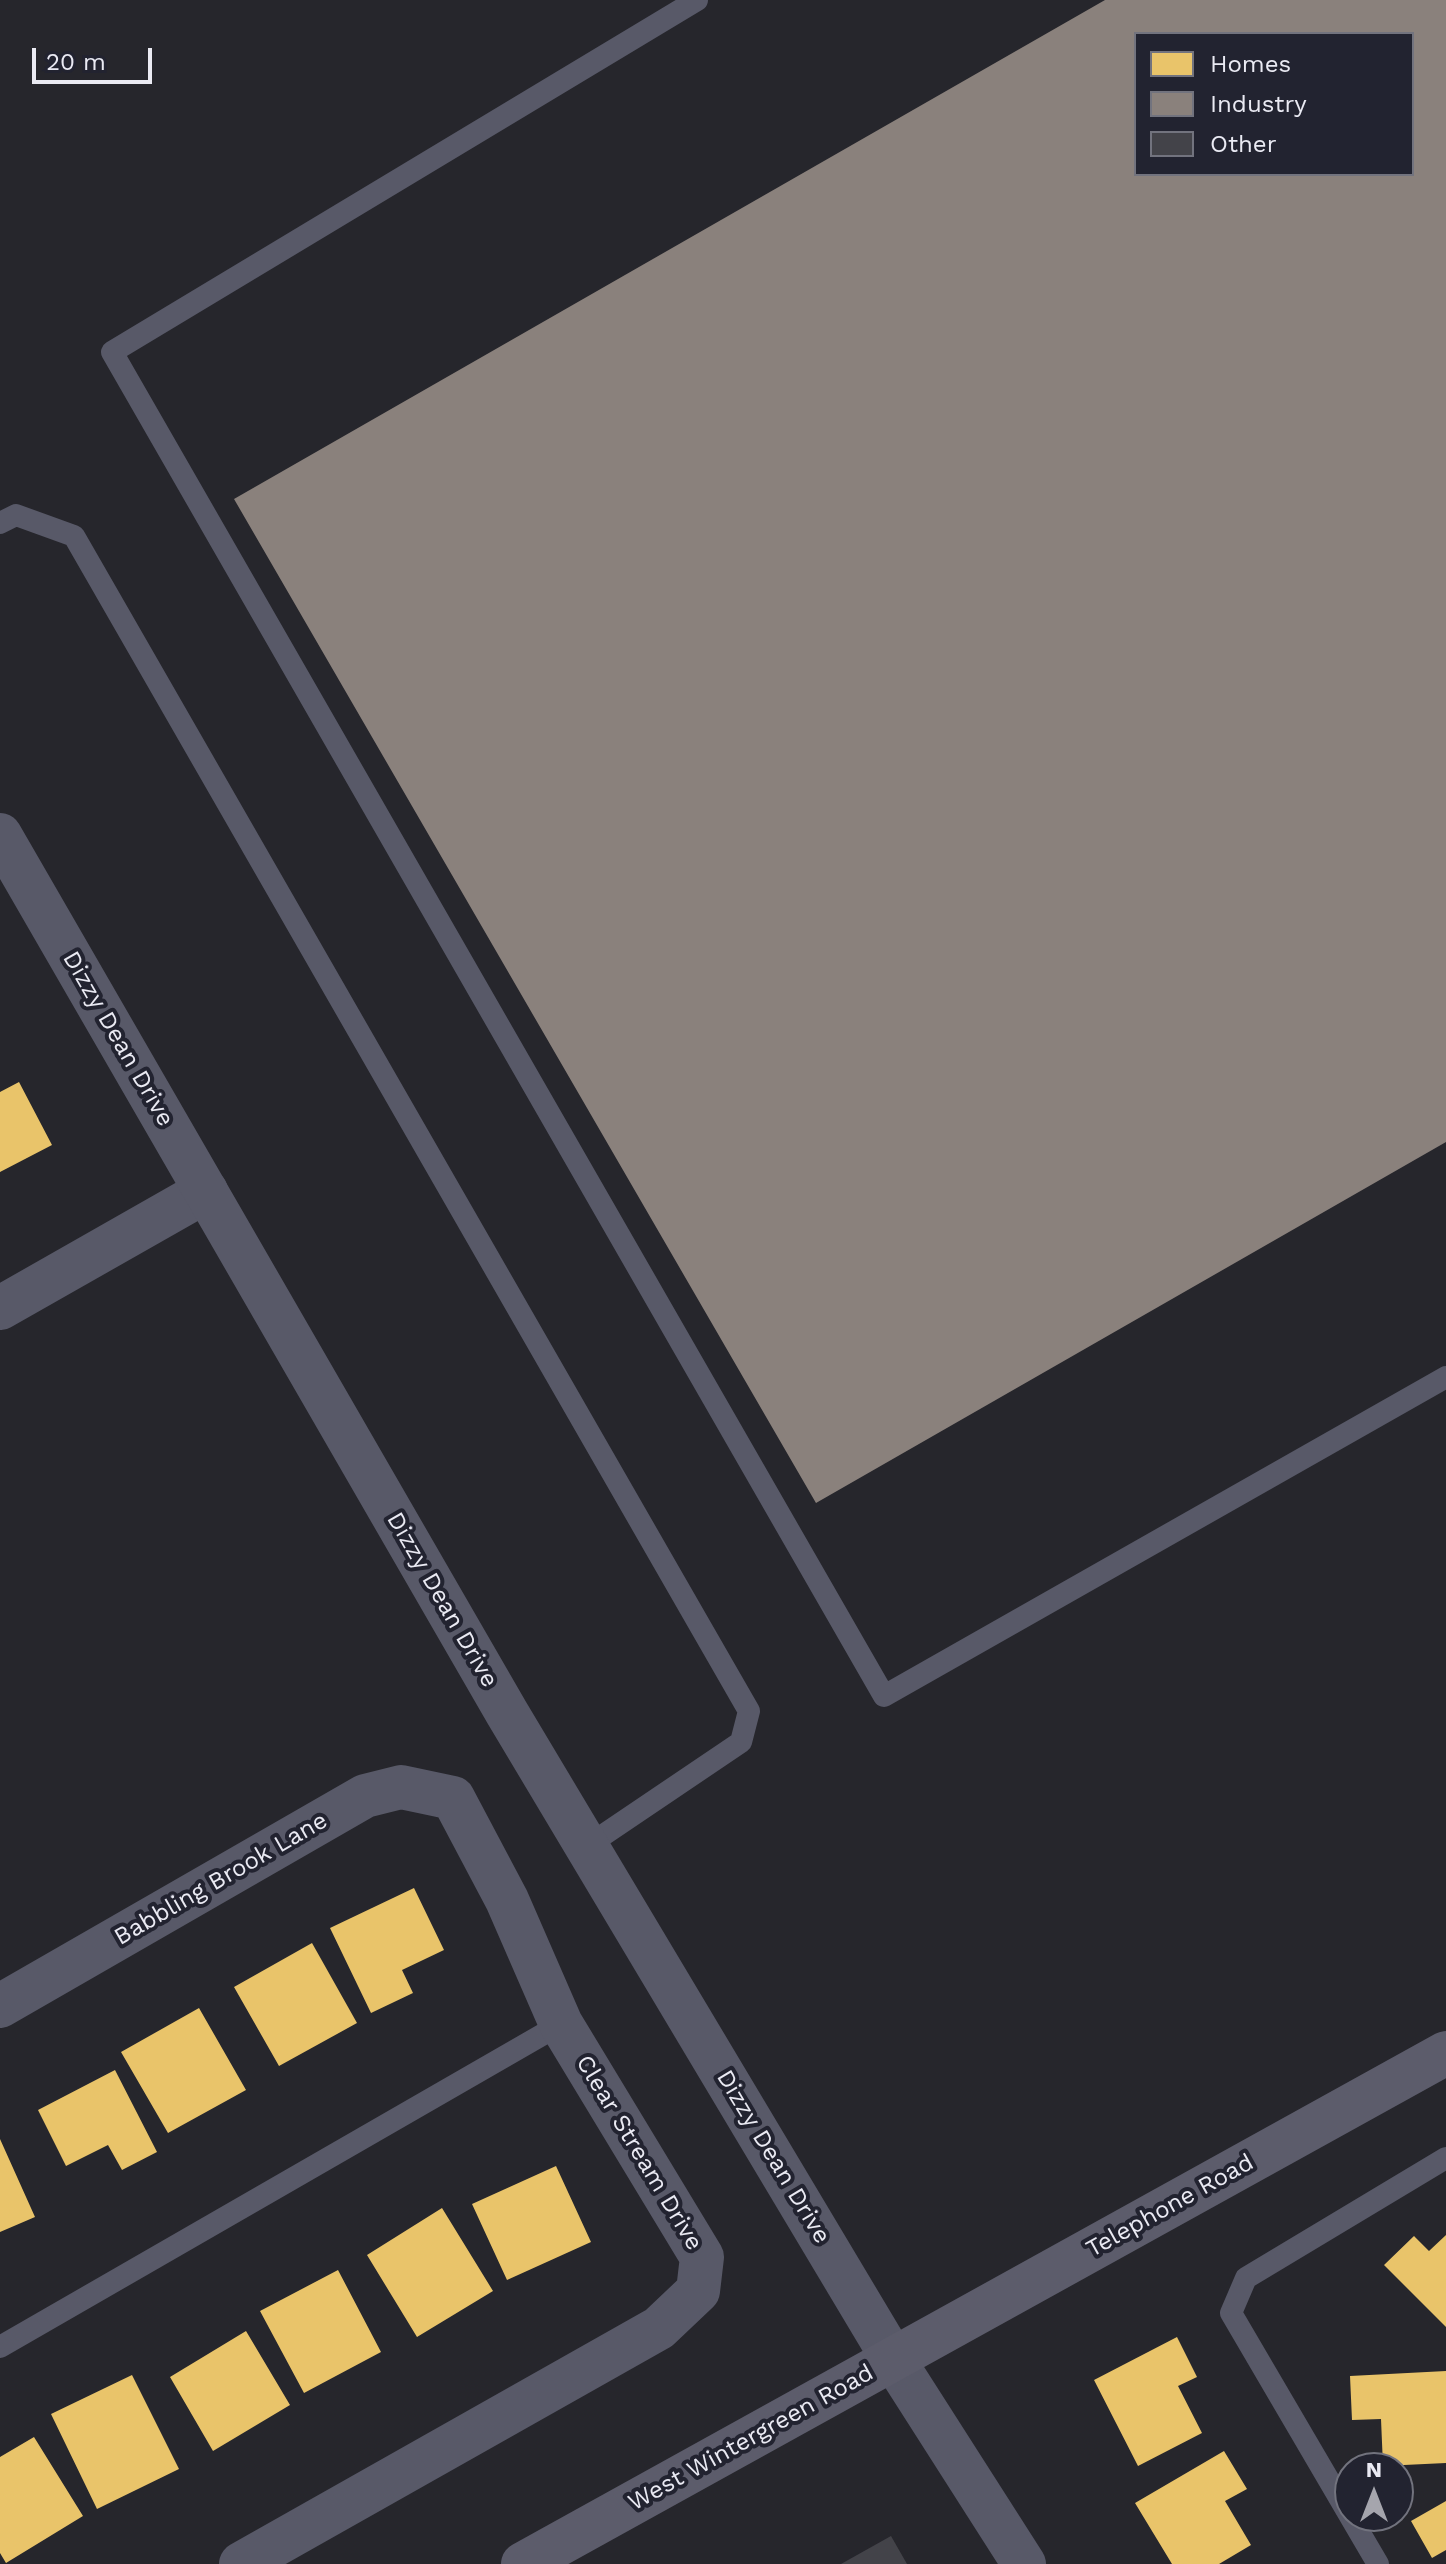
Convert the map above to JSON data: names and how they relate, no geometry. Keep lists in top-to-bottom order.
{
  "streets": {
    "main road": ["Telephone Road", "West Wintergreen Road"],
    "street": ["Dizzy Dean Drive", "Babbling Brook Lane", "Clear Stream Drive"]
  },
  "crossings": [
    ["Dizzy Dean Drive", "Telephone Road"],
    ["Dizzy Dean Drive", "West Wintergreen Road"],
    ["Babbling Brook Lane", "Clear Stream Drive"],
    ["Telephone Road", "West Wintergreen Road"]
  ],
  "legend": ["Homes", "Industry", "Other"],
  "scale_bar": "20 m",
  "north": "top"
}
